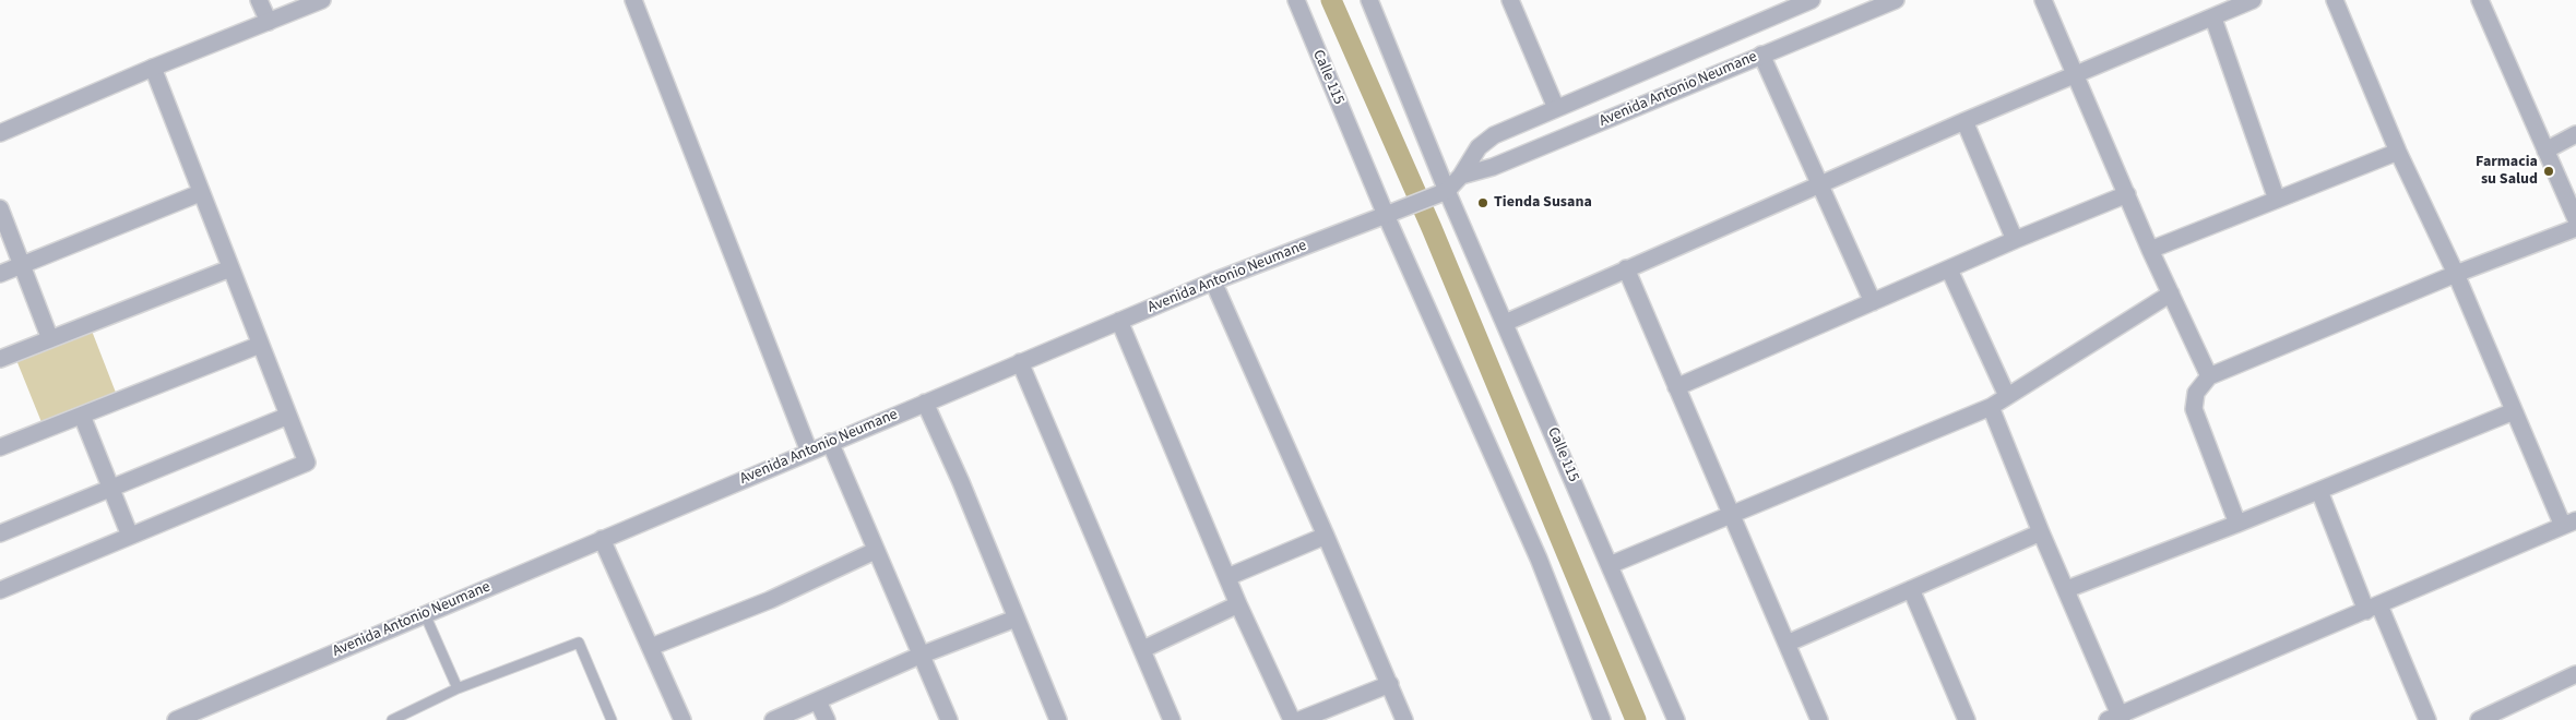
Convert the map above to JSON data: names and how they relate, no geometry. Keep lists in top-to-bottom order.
{
  "streets": {
    "street": ["Calle 115", "Avenida Antonio Neumane"]
  },
  "crossings": [
    ["Calle 115", "Avenida Antonio Neumane"]
  ],
  "places": ["Farmacia su Salud", "Tienda Susana"]
}
